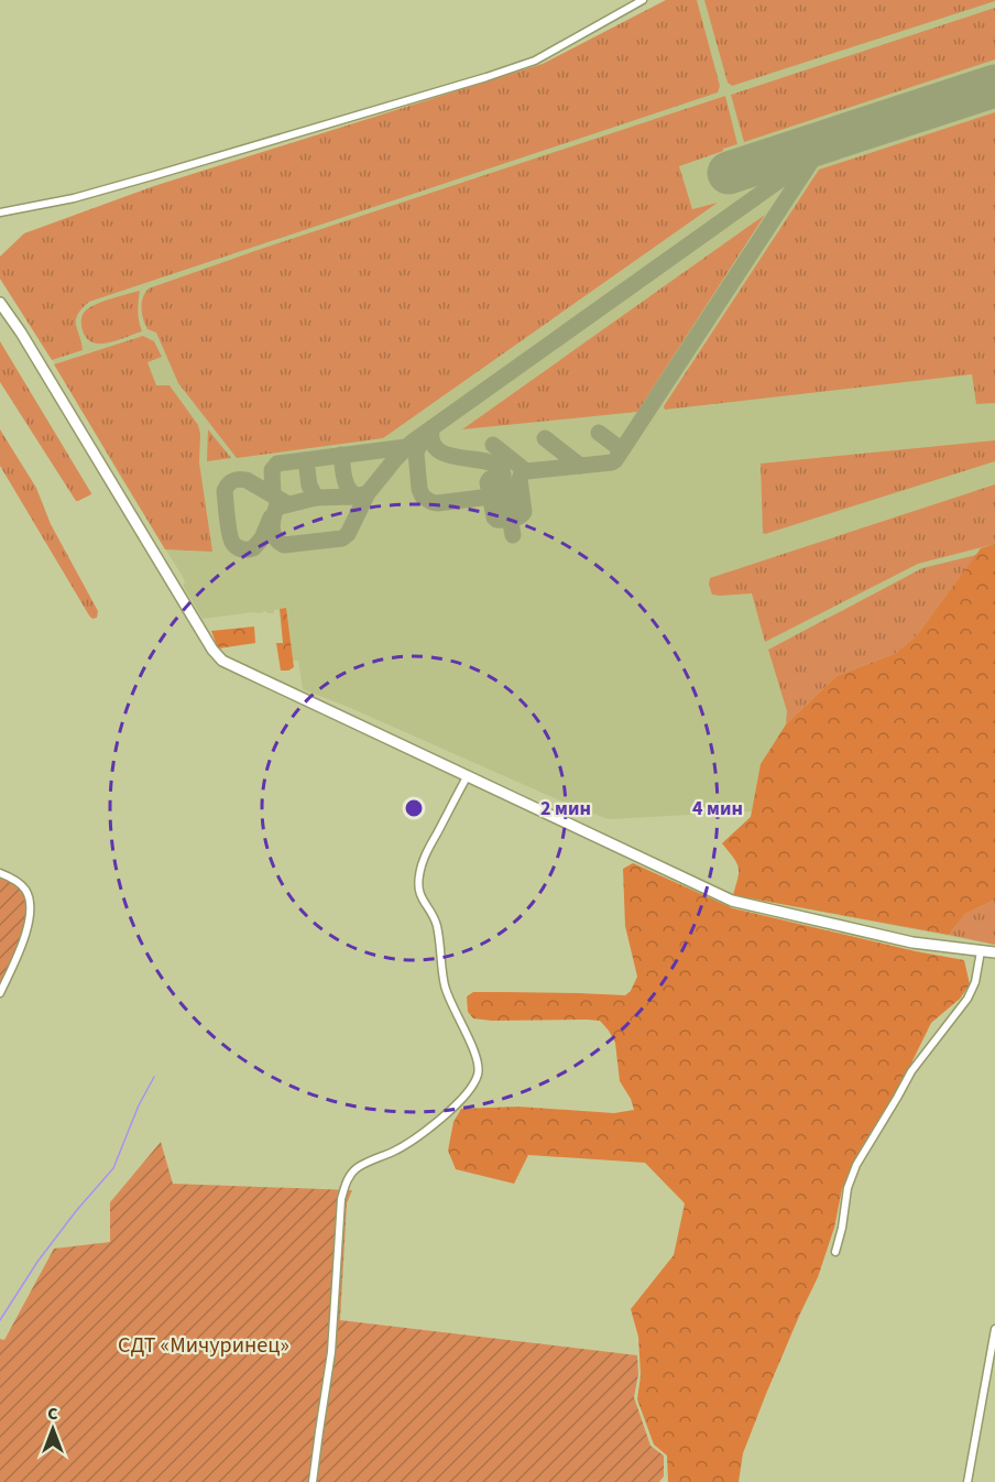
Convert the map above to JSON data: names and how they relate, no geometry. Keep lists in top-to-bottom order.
{
  "parks": ["СДТ «Мичуринец»"],
  "north": "top",
  "rings": ["2 мин", "4 мин"]
}
